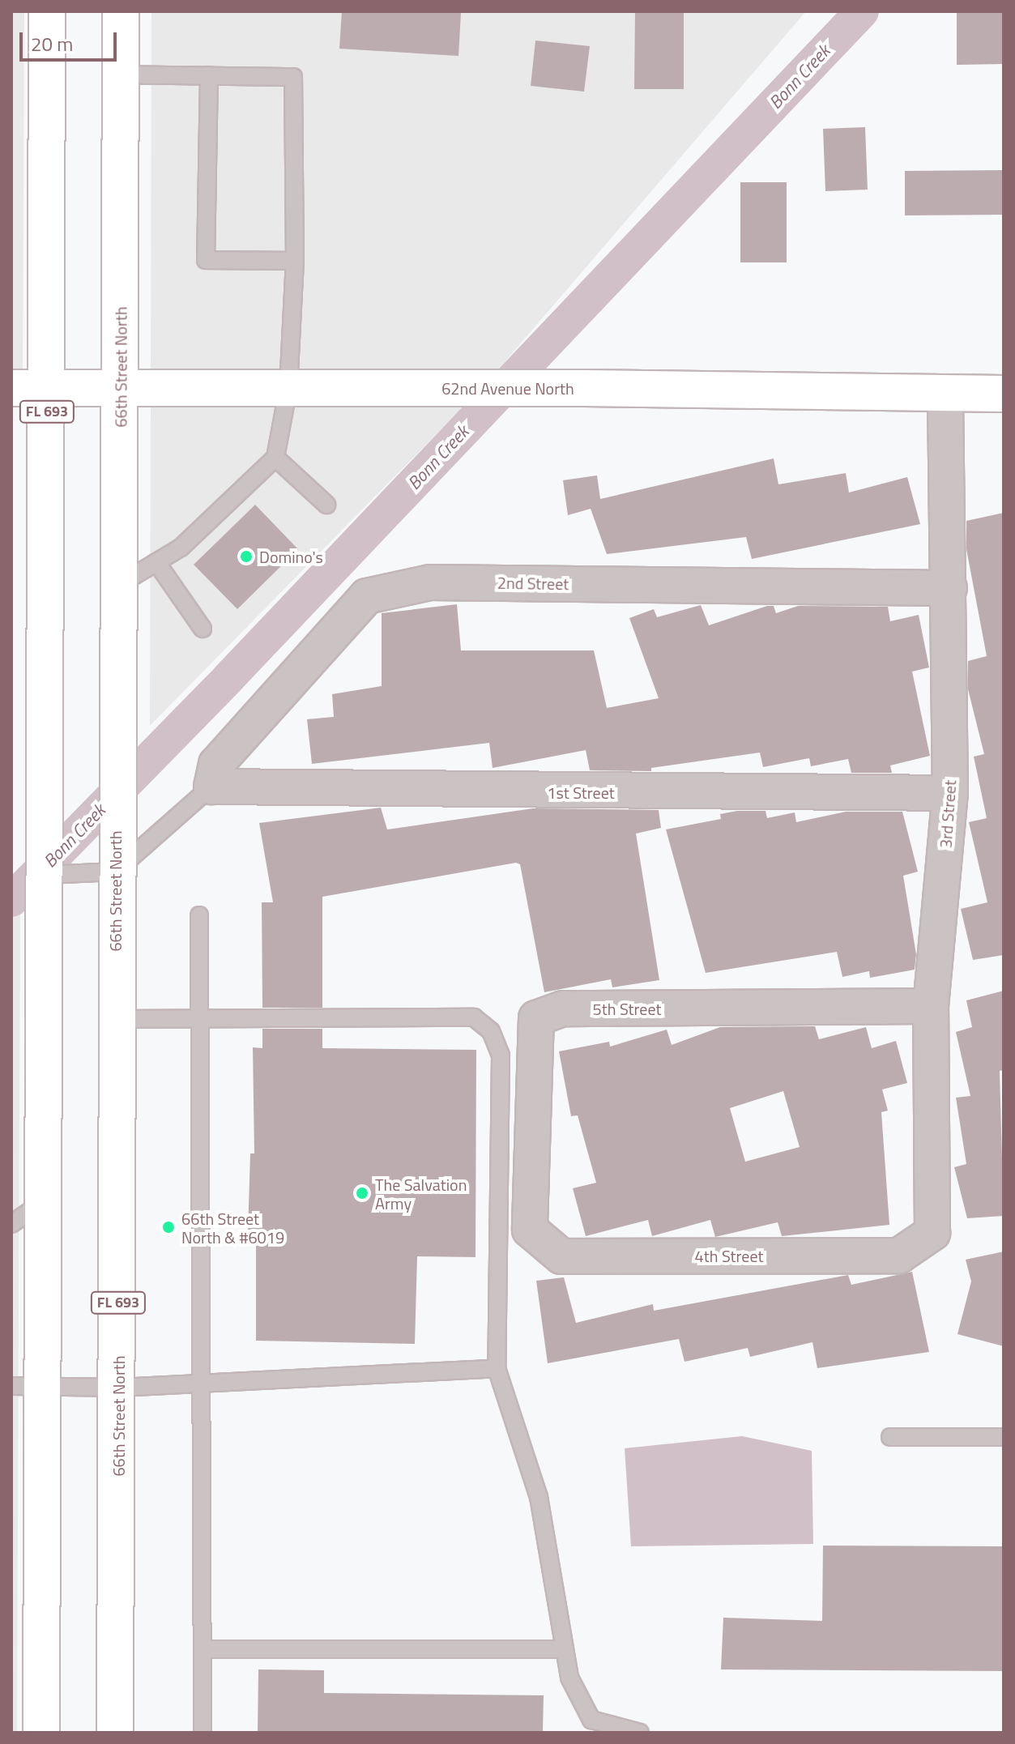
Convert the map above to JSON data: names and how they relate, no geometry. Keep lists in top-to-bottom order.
{
  "streets": {
    "main road": ["66th Street North", "62nd Avenue North", "FL 693"],
    "street": [
      "2nd Street",
      "1st Street",
      "3rd Street",
      "5th Street",
      "4th Street"
    ]
  },
  "crossings": [
    ["66th Street North", "62nd Avenue North"],
    ["62nd Avenue North", "FL 693"],
    ["62nd Avenue North", "3rd Street"],
    ["2nd Street", "1st Street"],
    ["2nd Street", "3rd Street"],
    ["1st Street", "3rd Street"],
    ["3rd Street", "5th Street"],
    ["3rd Street", "4th Street"],
    ["5th Street", "4th Street"]
  ],
  "water": ["Bonn Creek"],
  "places": ["Domino's", "The Salvation Army", "66th Street North & #6019"],
  "scale_bar": "20 m"
}
